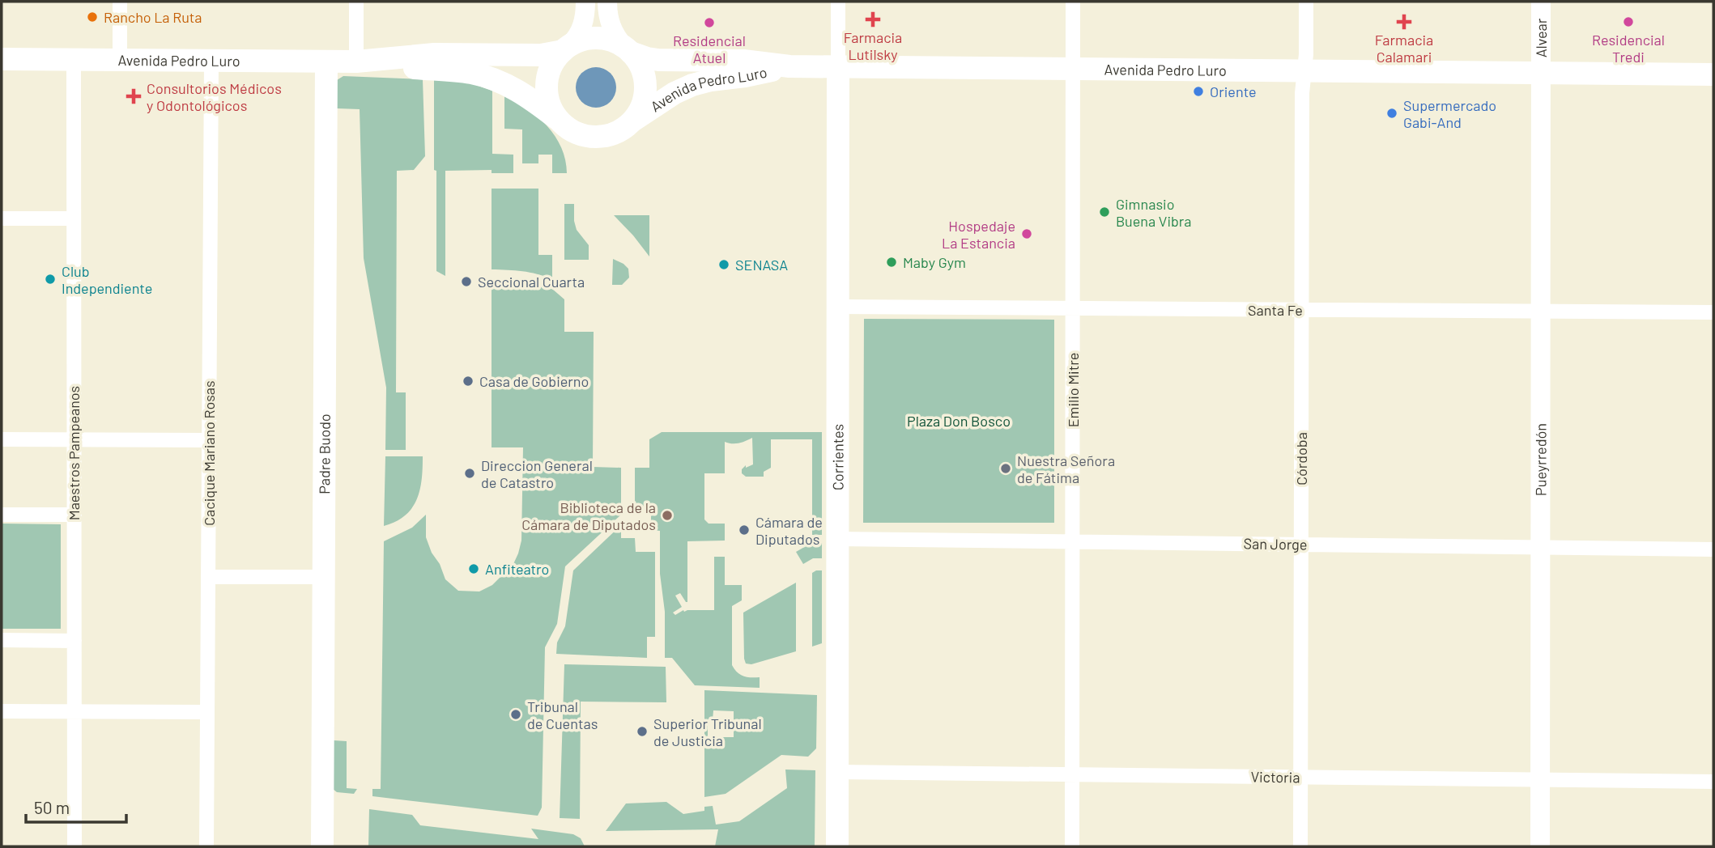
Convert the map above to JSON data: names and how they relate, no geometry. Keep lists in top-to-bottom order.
{
  "streets": {
    "main road": ["Avenida Pedro Luro", "Padre Buodo", "Corrientes"],
    "street": [
      "Alvear",
      "Santa Fe",
      "Emilio Mitre",
      "Maestros Pampeanos",
      "Cacique Mariano Rosas",
      "Córdoba",
      "Pueyrredón",
      "San Jorge",
      "Victoria"
    ]
  },
  "crossings": [
    ["Alvear", "Avenida Pedro Luro"],
    ["Alvear", "Pueyrredón"],
    ["Avenida Pedro Luro", "Emilio Mitre"],
    ["Avenida Pedro Luro", "Maestros Pampeanos"],
    ["Avenida Pedro Luro", "Cacique Mariano Rosas"],
    ["Avenida Pedro Luro", "Padre Buodo"],
    ["Avenida Pedro Luro", "Corrientes"],
    ["Avenida Pedro Luro", "Córdoba"],
    ["Avenida Pedro Luro", "Pueyrredón"],
    ["Santa Fe", "Emilio Mitre"],
    ["Santa Fe", "Corrientes"],
    ["Santa Fe", "Córdoba"],
    ["Santa Fe", "Pueyrredón"],
    ["Emilio Mitre", "San Jorge"],
    ["Emilio Mitre", "Victoria"],
    ["Corrientes", "San Jorge"],
    ["Corrientes", "Victoria"],
    ["Córdoba", "San Jorge"],
    ["Córdoba", "Victoria"],
    ["Pueyrredón", "San Jorge"],
    ["Pueyrredón", "Victoria"]
  ],
  "parks": ["Plaza Don Bosco"],
  "places": {
    "other": [
      "Rancho La Ruta",
      "Residencial Tredi",
      "Residencial Atuel",
      "Oriente",
      "Supermercado Gabi-And",
      "Gimnasio Buena Vibra",
      "Hospedaje La Estancia",
      "Maby Gym",
      "SENASA",
      "Club Independiente",
      "Seccional Cuarta",
      "Casa de Gobierno",
      "Nuestra Señora de Fátima",
      "Direccion General de Catastro",
      "Biblioteca de la Cámara de Diputados",
      "Cámara de Diputados",
      "Anfiteatro",
      "Tribunal de Cuentas",
      "Superior Tribunal de Justicia"
    ],
    "health": ["Farmacia Lutilsky", "Farmacia Calamari", "Consultorios Médicos y Odontológicos"]
  },
  "scale_bar": "50 m"
}
